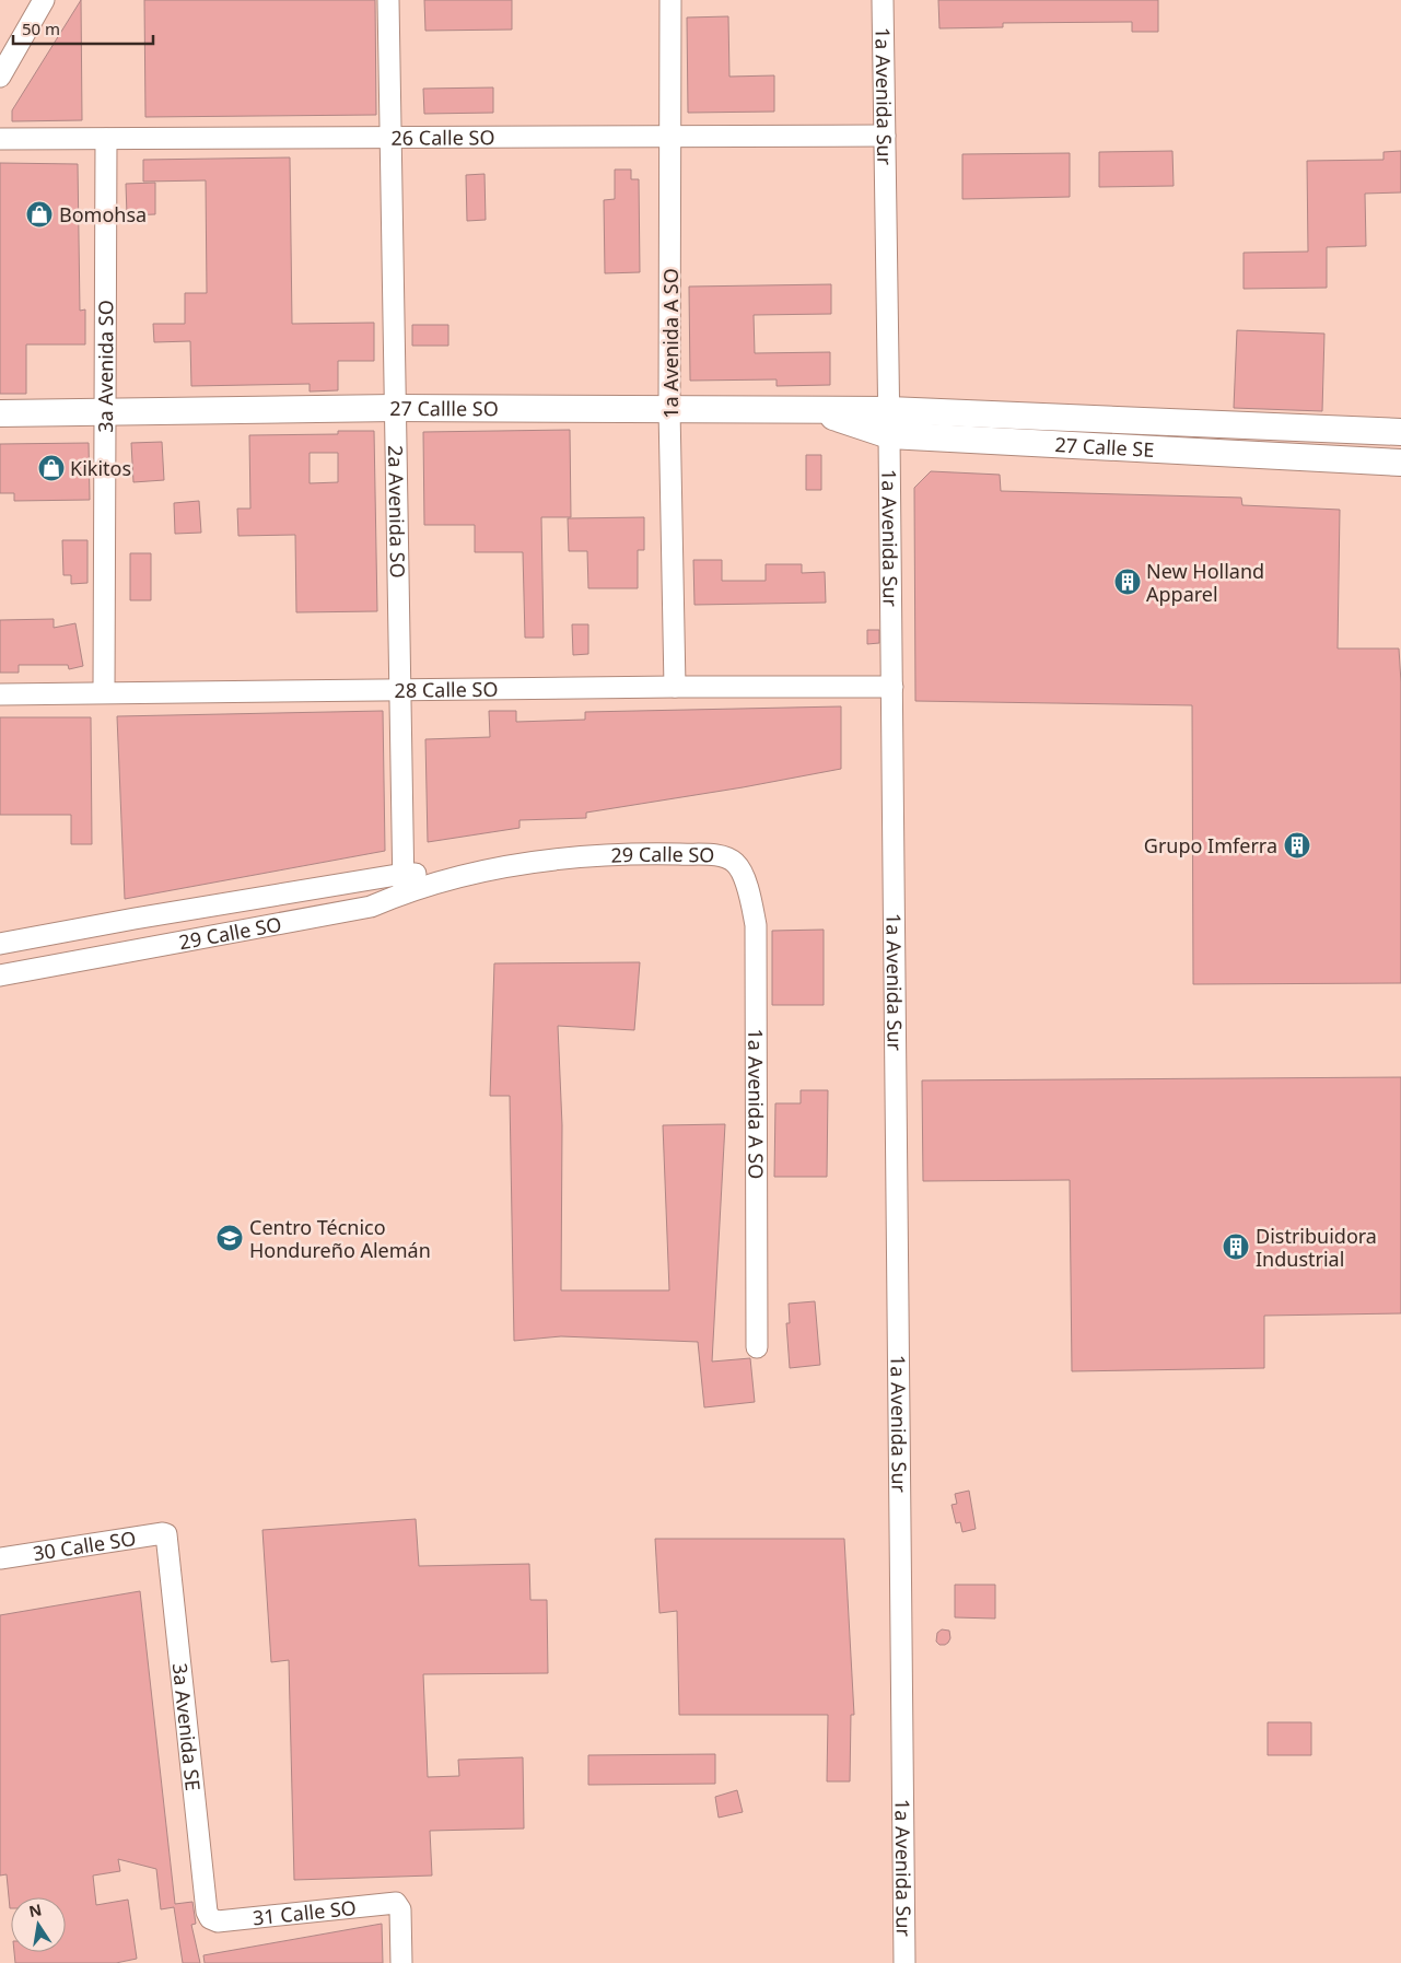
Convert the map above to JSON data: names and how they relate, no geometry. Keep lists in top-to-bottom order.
{
  "streets": {
    "main road": ["27 Callle SO", "27 Calle SE"],
    "street": [
      "1a Avenida Sur",
      "26 Calle SO",
      "1a Avenida A SO",
      "3a Avenida SO",
      "2a Avenida SO",
      "28 Calle SO",
      "29 Calle SO",
      "30 Calle SO",
      "3a Avenida SE",
      "31 Calle SO"
    ]
  },
  "crossings": [
    ["1a Avenida Sur", "26 Calle SO"],
    ["1a Avenida Sur", "27 Callle SO"],
    ["1a Avenida Sur", "27 Calle SE"],
    ["1a Avenida Sur", "28 Calle SO"],
    ["26 Calle SO", "1a Avenida A SO"],
    ["26 Calle SO", "3a Avenida SO"],
    ["26 Calle SO", "2a Avenida SO"],
    ["1a Avenida A SO", "27 Callle SO"],
    ["1a Avenida A SO", "28 Calle SO"],
    ["1a Avenida A SO", "29 Calle SO"],
    ["3a Avenida SO", "27 Callle SO"],
    ["3a Avenida SO", "28 Calle SO"],
    ["27 Callle SO", "27 Calle SE"],
    ["27 Callle SO", "2a Avenida SO"],
    ["2a Avenida SO", "28 Calle SO"],
    ["2a Avenida SO", "29 Calle SO"],
    ["30 Calle SO", "3a Avenida SE"],
    ["3a Avenida SE", "31 Calle SO"]
  ],
  "places": {
    "shop": ["Bomohsa", "Kikitos"],
    "building": ["New Holland Apparel", "Grupo Imferra", "Distribuidora Industrial"],
    "school or university": ["Centro Técnico Hondureño Alemán"]
  },
  "scale_bar": "50 m",
  "north": "top"
}
